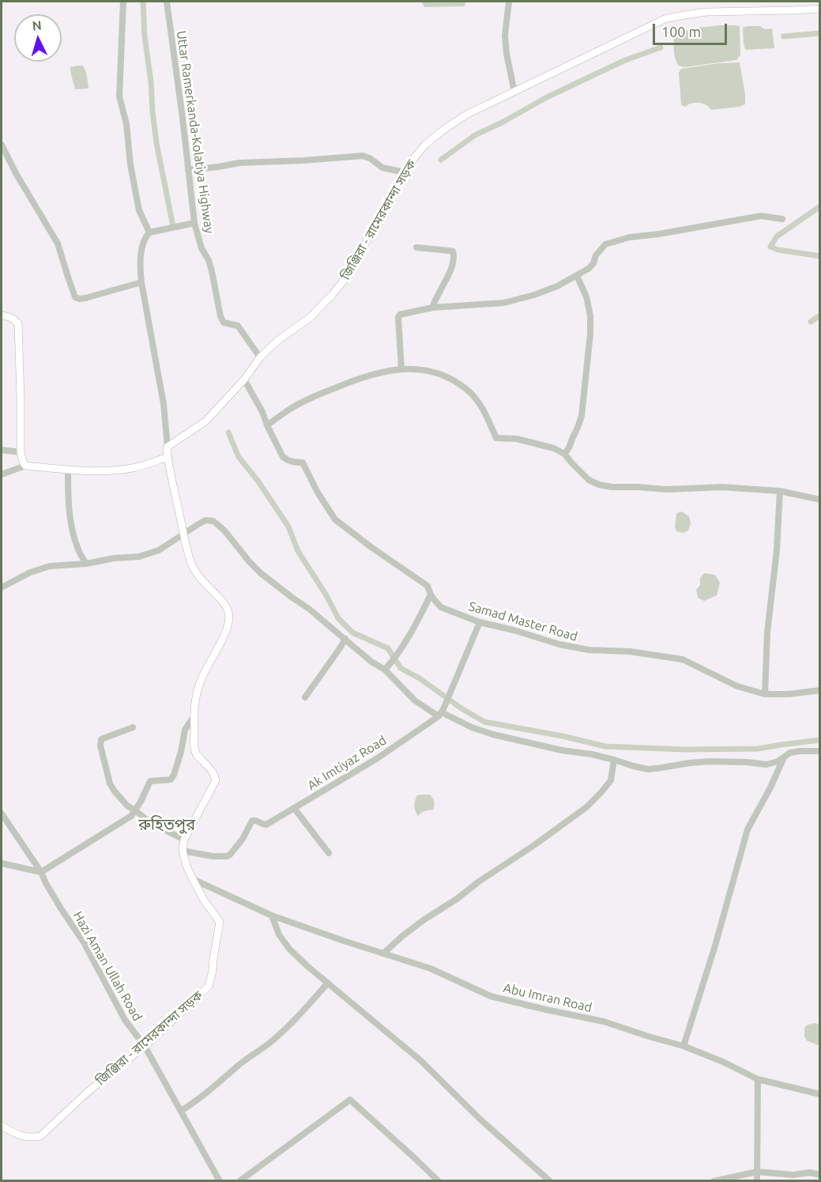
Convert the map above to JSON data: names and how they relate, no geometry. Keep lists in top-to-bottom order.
{
  "streets": {
    "main road": ["জিঞ্জিরা - রামেরকান্দা সড়ক"],
    "street": [
      "Uttar Ramerkanda-Kolatiya Highway",
      "Samad Master Road",
      "Ak Imtiyaz Road",
      "Hazi Aman Ullah Road",
      "Abu Imran Road"
    ]
  },
  "crossings": [
    ["Uttar Ramerkanda-Kolatiya Highway", "জিঞ্জিরা - রামেরকান্দা সড়ক"],
    ["জিঞ্জিরা - রামেরকান্দা সড়ক", "Samad Master Road"],
    ["জিঞ্জিরা - রামেরকান্দা সড়ক", "Ak Imtiyaz Road"],
    ["জিঞ্জিরা - রামেরকান্দা সড়ক", "Hazi Aman Ullah Road"],
    ["জিঞ্জিরা - রামেরকান্দা সড়ক", "Abu Imran Road"]
  ],
  "districts": ["রুহিতপুর"],
  "scale_bar": "100 m",
  "north": "top"
}
